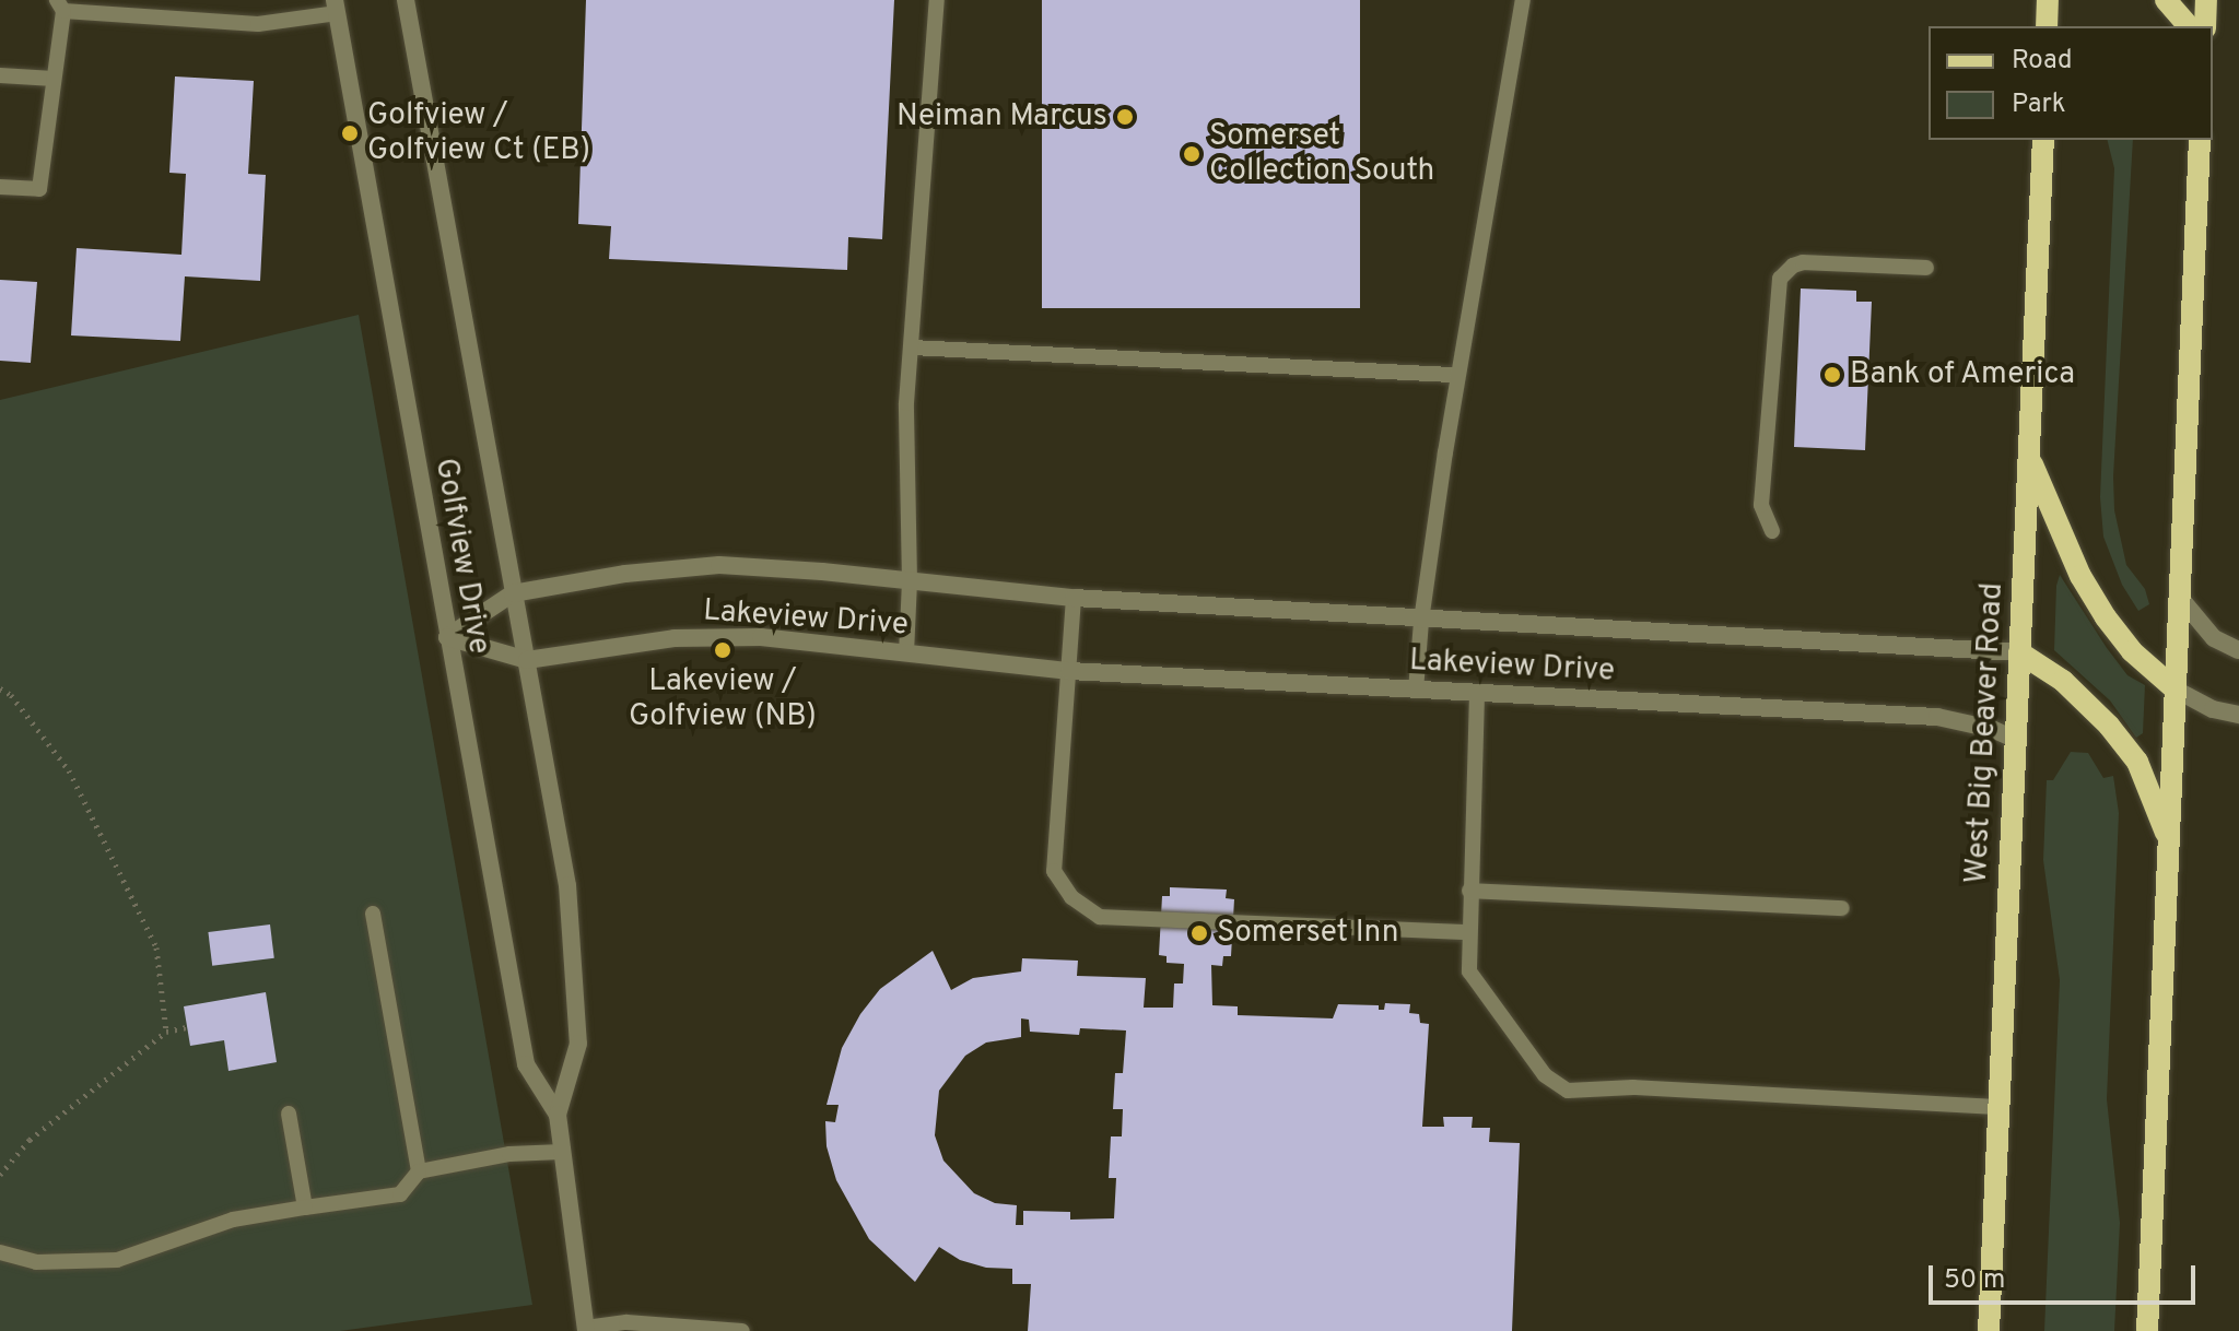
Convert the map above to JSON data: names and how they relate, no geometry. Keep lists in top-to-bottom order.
{
  "streets": {
    "main road": ["West Big Beaver Road"],
    "street": ["Golfview Drive", "Lakeview Drive"]
  },
  "crossings": [
    ["Golfview Drive", "Lakeview Drive"],
    ["Lakeview Drive", "West Big Beaver Road"]
  ],
  "places": [
    "Neiman Marcus",
    "Golfview / Golfview Ct (EB)",
    "Somerset Collection South",
    "Bank of America",
    "Lakeview / Golfview (NB)",
    "Somerset Inn"
  ],
  "legend": ["Road", "Park"],
  "scale_bar": "50 m"
}
